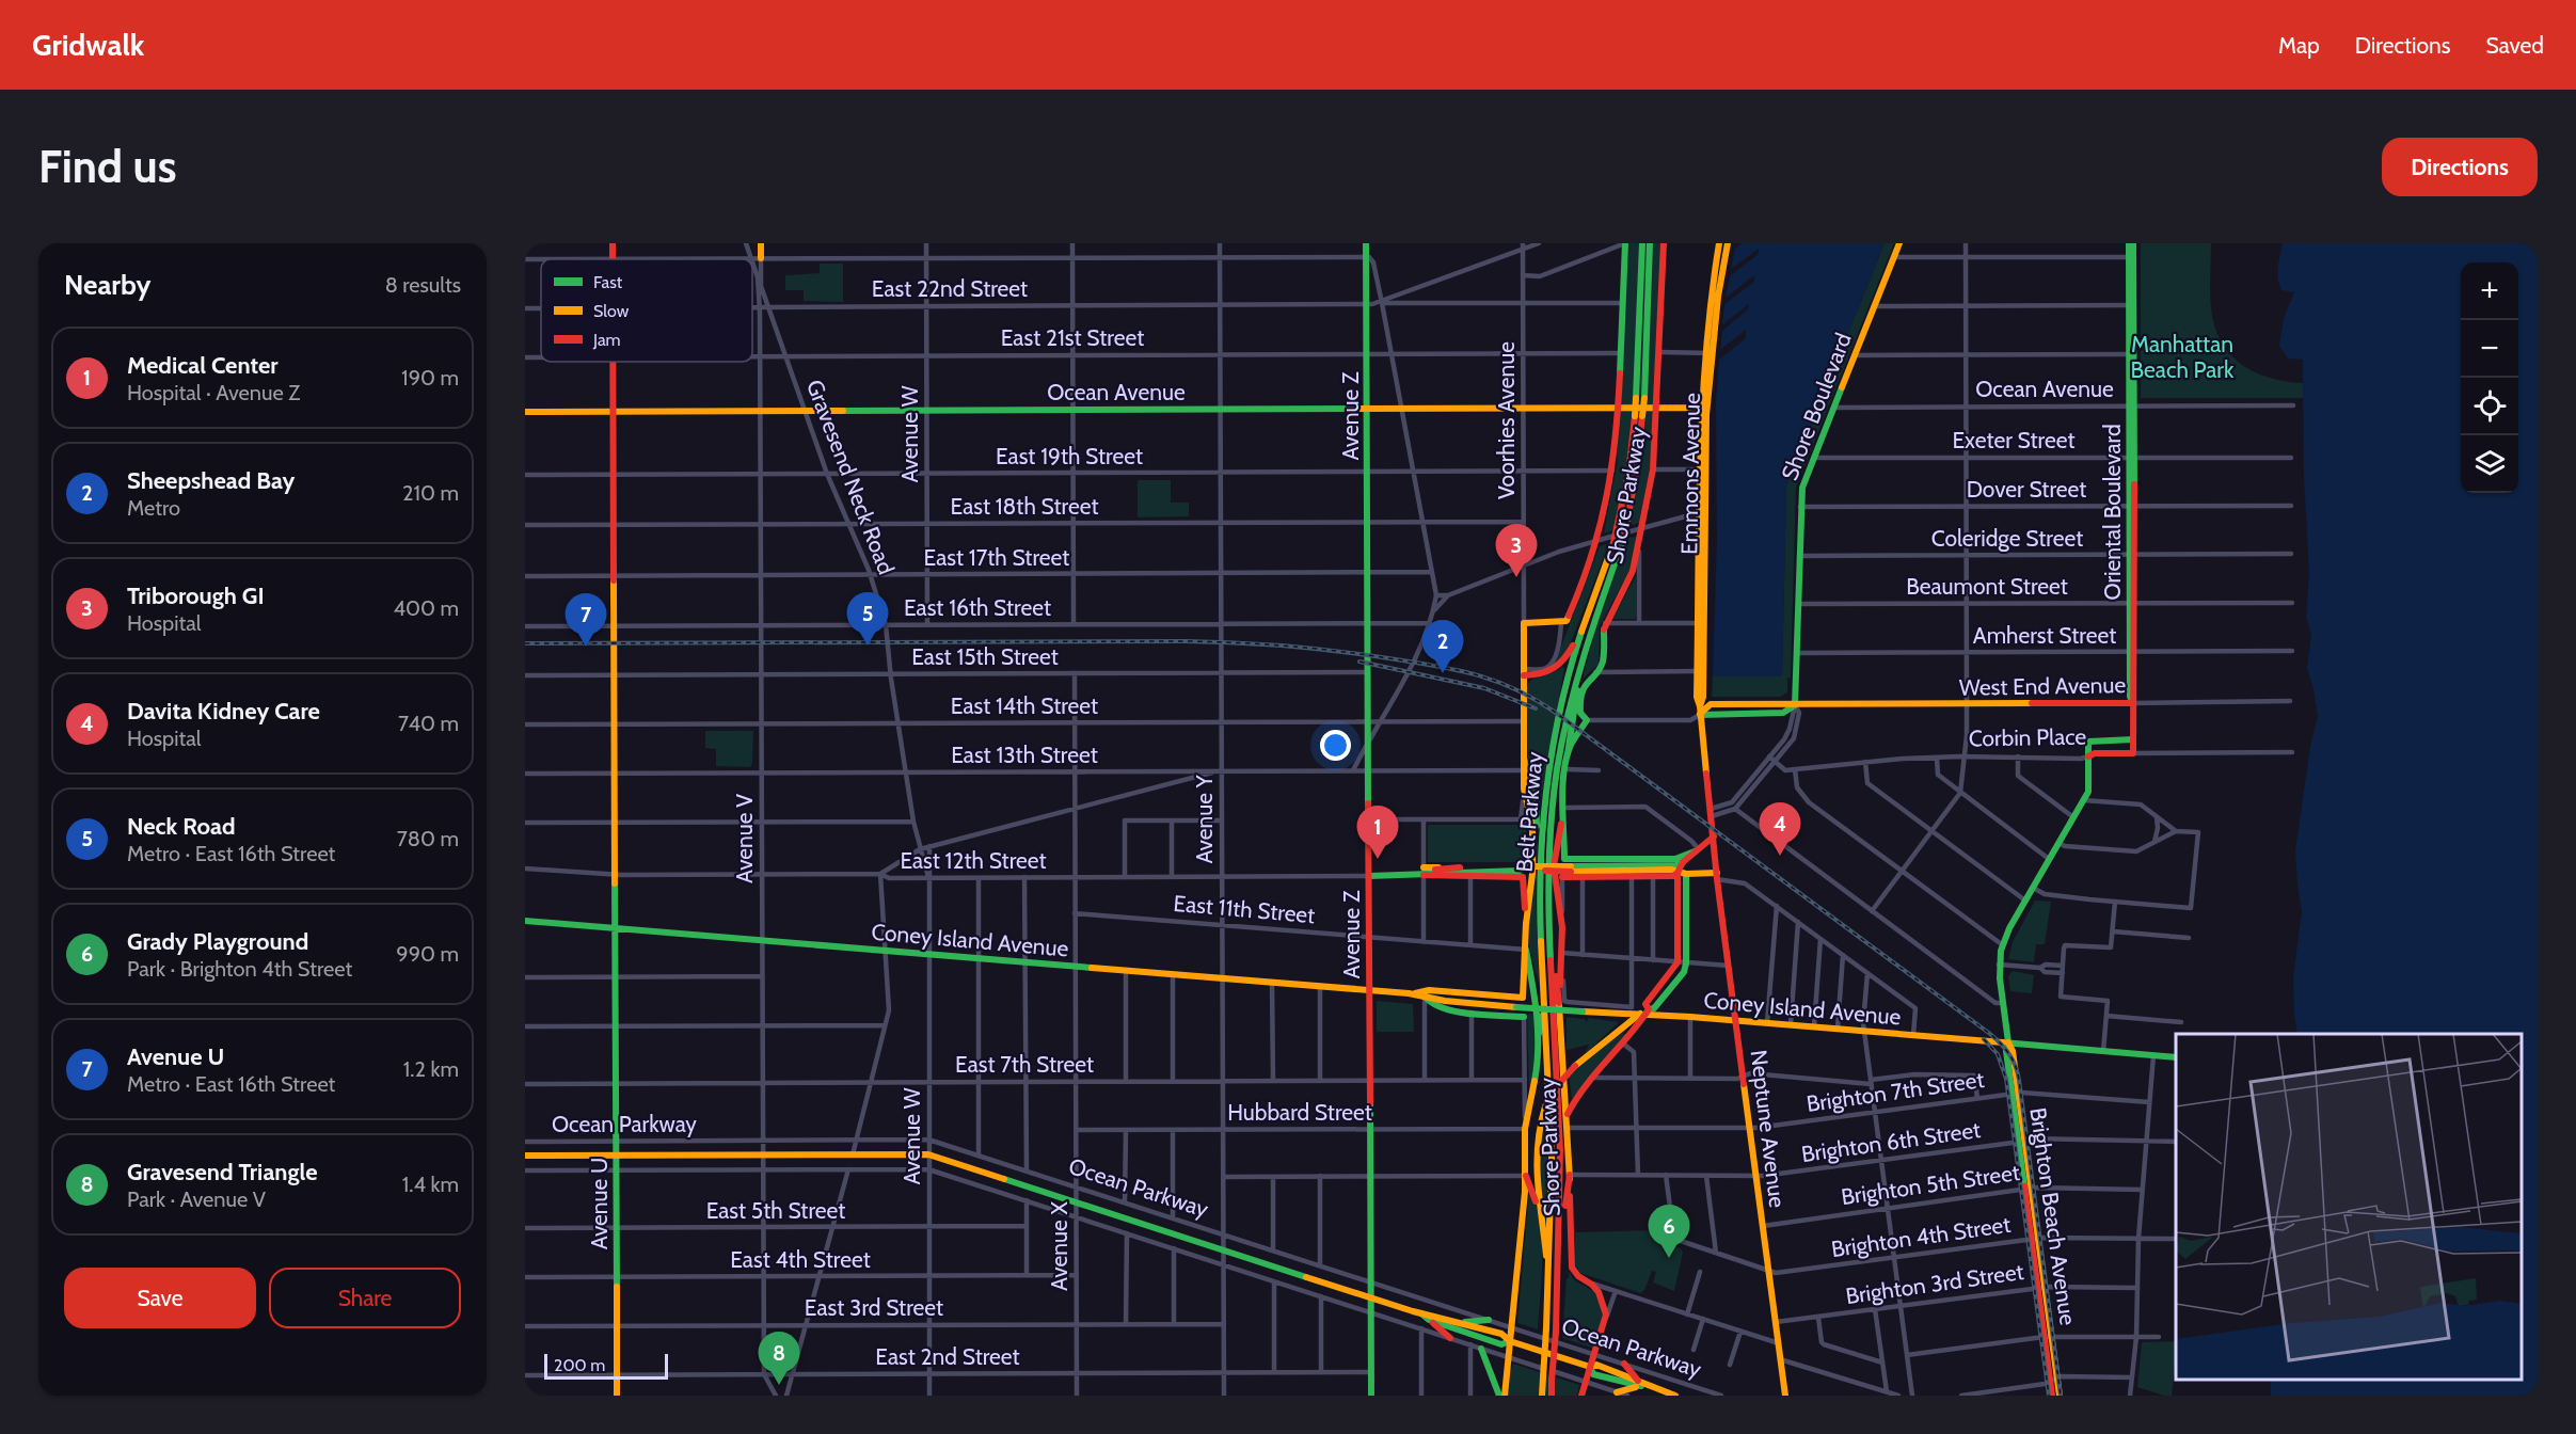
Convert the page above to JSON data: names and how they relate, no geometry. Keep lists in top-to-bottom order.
{
  "streets": {
    "main road": [
      "Ocean Avenue",
      "Shore Boulevard",
      "Avenue Z",
      "Voorhies Avenue",
      "Emmons Avenue",
      "Shore Parkway",
      "Oriental Boulevard",
      "West End Avenue",
      "Corbin Place",
      "Belt Parkway",
      "East 12th Street",
      "Coney Island Avenue",
      "Ocean Parkway",
      "Neptune Avenue",
      "Avenue U",
      "Brighton Beach Avenue"
    ],
    "street": [
      "East 22nd Street",
      "East 21st Street",
      "Avenue W",
      "Exeter Street",
      "East 19th Street",
      "Gravesend Neck Road",
      "Dover Street",
      "East 18th Street",
      "Coleridge Street",
      "East 17th Street",
      "Beaumont Street",
      "East 16th Street",
      "Amherst Street",
      "East 15th Street",
      "East 14th Street",
      "East 13th Street",
      "Avenue Y",
      "Avenue V",
      "East 11th Street",
      "East 7th Street",
      "Brighton 7th Street",
      "Hubbard Street",
      "Brighton 6th Street",
      "Brighton 5th Street",
      "East 5th Street",
      "Brighton 4th Street",
      "Avenue X",
      "East 4th Street",
      "Brighton 3rd Street",
      "East 3rd Street",
      "East 2nd Street"
    ]
  },
  "crossings": [
    ["East 22nd Street", "Avenue Z"],
    ["East 22nd Street", "Avenue W"],
    ["East 22nd Street", "Gravesend Neck Road"],
    ["East 22nd Street", "Avenue Y"],
    ["East 22nd Street", "Avenue V"],
    ["East 21st Street", "Avenue Z"],
    ["East 21st Street", "Voorhies Avenue"],
    ["East 21st Street", "Avenue W"],
    ["East 21st Street", "Gravesend Neck Road"],
    ["East 21st Street", "Shore Parkway"],
    ["East 21st Street", "Avenue Y"],
    ["East 21st Street", "Avenue V"],
    ["Ocean Avenue", "Shore Boulevard"],
    ["Ocean Avenue", "Avenue Z"],
    ["Ocean Avenue", "Voorhies Avenue"],
    ["Ocean Avenue", "Avenue W"],
    ["Ocean Avenue", "Emmons Avenue"],
    ["Ocean Avenue", "Gravesend Neck Road"],
    ["Ocean Avenue", "Shore Parkway"],
    ["Ocean Avenue", "Oriental Boulevard"],
    ["Ocean Avenue", "Avenue Y"],
    ["Ocean Avenue", "Avenue V"],
    ["Ocean Avenue", "Avenue U"],
    ["Shore Boulevard", "Exeter Street"],
    ["Shore Boulevard", "Dover Street"],
    ["Shore Boulevard", "Coleridge Street"],
    ["Shore Boulevard", "Beaumont Street"],
    ["Shore Boulevard", "Amherst Street"],
    ["Shore Boulevard", "West End Avenue"],
    ["Avenue Z", "East 19th Street"],
    ["Avenue Z", "East 18th Street"],
    ["Avenue Z", "East 17th Street"],
    ["Avenue Z", "East 16th Street"],
    ["Avenue Z", "East 15th Street"],
    ["Avenue Z", "East 14th Street"],
    ["Avenue Z", "East 13th Street"],
    ["Avenue Z", "East 12th Street"],
    ["Avenue Z", "East 11th Street"],
    ["Avenue Z", "Coney Island Avenue"],
    ["Avenue Z", "East 7th Street"],
    ["Avenue Z", "Hubbard Street"],
    ["Avenue Z", "Ocean Parkway"],
    ["Avenue Z", "East 2nd Street"],
    ["Voorhies Avenue", "East 19th Street"],
    ["Voorhies Avenue", "Shore Parkway"],
    ["Voorhies Avenue", "East 18th Street"],
    ["Avenue W", "East 19th Street"],
    ["Avenue W", "Gravesend Neck Road"],
    ["Avenue W", "East 18th Street"],
    ["Avenue W", "East 17th Street"],
    ["Avenue W", "East 16th Street"],
    ["Avenue W", "East 12th Street"],
    ["Avenue W", "Coney Island Avenue"],
    ["Avenue W", "East 7th Street"],
    ["Avenue W", "Ocean Parkway"],
    ["Avenue W", "East 5th Street"],
    ["Avenue W", "East 4th Street"],
    ["Avenue W", "East 3rd Street"],
    ["Avenue W", "East 2nd Street"],
    ["Exeter Street", "Oriental Boulevard"],
    ["East 19th Street", "Gravesend Neck Road"],
    ["East 19th Street", "Shore Parkway"],
    ["East 19th Street", "Avenue Y"],
    ["East 19th Street", "Avenue V"],
    ["East 19th Street", "Avenue U"],
    ["Emmons Avenue", "Neptune Avenue"],
    ["Gravesend Neck Road", "East 18th Street"],
    ["Gravesend Neck Road", "East 17th Street"],
    ["Gravesend Neck Road", "East 16th Street"],
    ["Gravesend Neck Road", "East 15th Street"],
    ["Gravesend Neck Road", "East 14th Street"],
    ["Gravesend Neck Road", "East 13th Street"],
    ["Dover Street", "Oriental Boulevard"],
    ["Shore Parkway", "East 14th Street"],
    ["Shore Parkway", "East 13th Street"],
    ["Shore Parkway", "East 12th Street"],
    ["Shore Parkway", "East 11th Street"],
    ["Shore Parkway", "Coney Island Avenue"],
    ["Shore Parkway", "East 7th Street"],
    ["Shore Parkway", "Brighton 7th Street"],
    ["Shore Parkway", "Hubbard Street"],
    ["Shore Parkway", "Ocean Parkway"],
    ["Shore Parkway", "Brighton 6th Street"],
    ["East 18th Street", "Avenue Y"],
    ["East 18th Street", "Avenue V"],
    ["East 18th Street", "Avenue U"],
    ["Oriental Boulevard", "Coleridge Street"],
    ["Oriental Boulevard", "Beaumont Street"],
    ["Oriental Boulevard", "Amherst Street"],
    ["Oriental Boulevard", "West End Avenue"],
    ["Oriental Boulevard", "Corbin Place"],
    ["East 17th Street", "Avenue Y"],
    ["East 17th Street", "Avenue V"],
    ["East 17th Street", "Avenue U"],
    ["East 16th Street", "Avenue Y"],
    ["East 16th Street", "Avenue V"],
    ["East 16th Street", "Avenue U"],
    ["East 15th Street", "Avenue Y"],
    ["East 15th Street", "Avenue V"],
    ["East 15th Street", "Avenue U"],
    ["East 15th Street", "Avenue X"],
    ["East 14th Street", "Avenue Y"],
    ["East 14th Street", "Avenue V"],
    ["East 14th Street", "Avenue U"],
    ["East 14th Street", "Avenue X"],
    ["Corbin Place", "Brighton Beach Avenue"],
    ["East 13th Street", "Avenue Y"],
    ["East 13th Street", "Avenue V"],
    ["East 13th Street", "Avenue U"],
    ["East 13th Street", "Avenue X"],
    ["Avenue Y", "East 12th Street"],
    ["Avenue Y", "East 11th Street"],
    ["Avenue Y", "Coney Island Avenue"],
    ["Avenue Y", "East 7th Street"],
    ["Avenue Y", "Hubbard Street"],
    ["Avenue Y", "Ocean Parkway"],
    ["Avenue Y", "East 3rd Street"],
    ["Avenue Y", "East 2nd Street"],
    ["Avenue V", "East 12th Street"],
    ["Avenue V", "Coney Island Avenue"],
    ["Avenue V", "East 7th Street"],
    ["Avenue V", "Ocean Parkway"],
    ["Avenue V", "East 5th Street"],
    ["Avenue V", "East 4th Street"],
    ["Avenue V", "East 3rd Street"],
    ["Avenue V", "East 2nd Street"],
    ["East 12th Street", "Neptune Avenue"],
    ["East 12th Street", "Avenue U"],
    ["East 12th Street", "Avenue X"],
    ["East 11th Street", "Avenue X"],
    ["Coney Island Avenue", "Neptune Avenue"],
    ["Coney Island Avenue", "Avenue U"],
    ["Coney Island Avenue", "Brighton Beach Avenue"],
    ["Coney Island Avenue", "Avenue X"],
    ["East 7th Street", "Avenue U"],
    ["East 7th Street", "Avenue X"],
    ["Brighton 7th Street", "Neptune Avenue"],
    ["Brighton 7th Street", "Brighton Beach Avenue"],
    ["Hubbard Street", "Avenue X"],
    ["Ocean Parkway", "Avenue U"],
    ["Ocean Parkway", "Avenue X"],
    ["Neptune Avenue", "Brighton 6th Street"],
    ["Neptune Avenue", "Brighton 5th Street"],
    ["Neptune Avenue", "Brighton 4th Street"],
    ["Neptune Avenue", "Brighton 3rd Street"],
    ["Brighton 6th Street", "Brighton Beach Avenue"],
    ["Brighton 6th Street", "Brighton 4th Street"],
    ["Brighton 5th Street", "Brighton Beach Avenue"],
    ["Avenue U", "East 5th Street"],
    ["Avenue U", "East 4th Street"],
    ["Avenue U", "East 3rd Street"],
    ["Avenue U", "East 2nd Street"],
    ["Brighton Beach Avenue", "Brighton 4th Street"],
    ["Brighton Beach Avenue", "Brighton 3rd Street"],
    ["Avenue X", "East 4th Street"],
    ["Avenue X", "East 3rd Street"],
    ["Avenue X", "East 2nd Street"]
  ],
  "parks": ["Manhattan Beach Park"],
  "legend": ["Fast", "Slow", "Jam"],
  "scale_bar": "200 m",
  "page": {
    "header": "Gridwalk",
    "nav": ["Map", "Directions", "Saved"],
    "buttons": [
      "Directions",
      ["Save", "Share"]
    ],
    "title": "Find us",
    "heading": ["Nearby", "8 results"],
    "map_buttons": ["+", "−"],
    "list": [
      {
        "mark": "1",
        "name": "Medical Center",
        "note": "Hospital · Avenue Z",
        "value": "190 m"
      },
      {
        "mark": "2",
        "name": "Sheepshead Bay",
        "note": "Metro",
        "value": "210 m"
      },
      {
        "mark": "3",
        "name": "Triborough GI",
        "note": "Hospital",
        "value": "400 m"
      },
      {
        "mark": "4",
        "name": "Davita Kidney Care",
        "note": "Hospital",
        "value": "740 m"
      },
      {
        "mark": "5",
        "name": "Neck Road",
        "note": "Metro · East 16th Street",
        "value": "780 m"
      },
      {
        "mark": "6",
        "name": "Grady Playground",
        "note": "Park · Brighton 4th Street",
        "value": "990 m"
      },
      {
        "mark": "7",
        "name": "Avenue U",
        "note": "Metro · East 16th Street",
        "value": "1.2 km"
      },
      {
        "mark": "8",
        "name": "Gravesend Triangle",
        "note": "Park · Avenue V",
        "value": "1.4 km"
      }
    ],
    "pins": [
      "3",
      "5",
      "7",
      "2",
      "4",
      "1",
      "6",
      "8"
    ],
    "scale": "200 m"
  }
}
